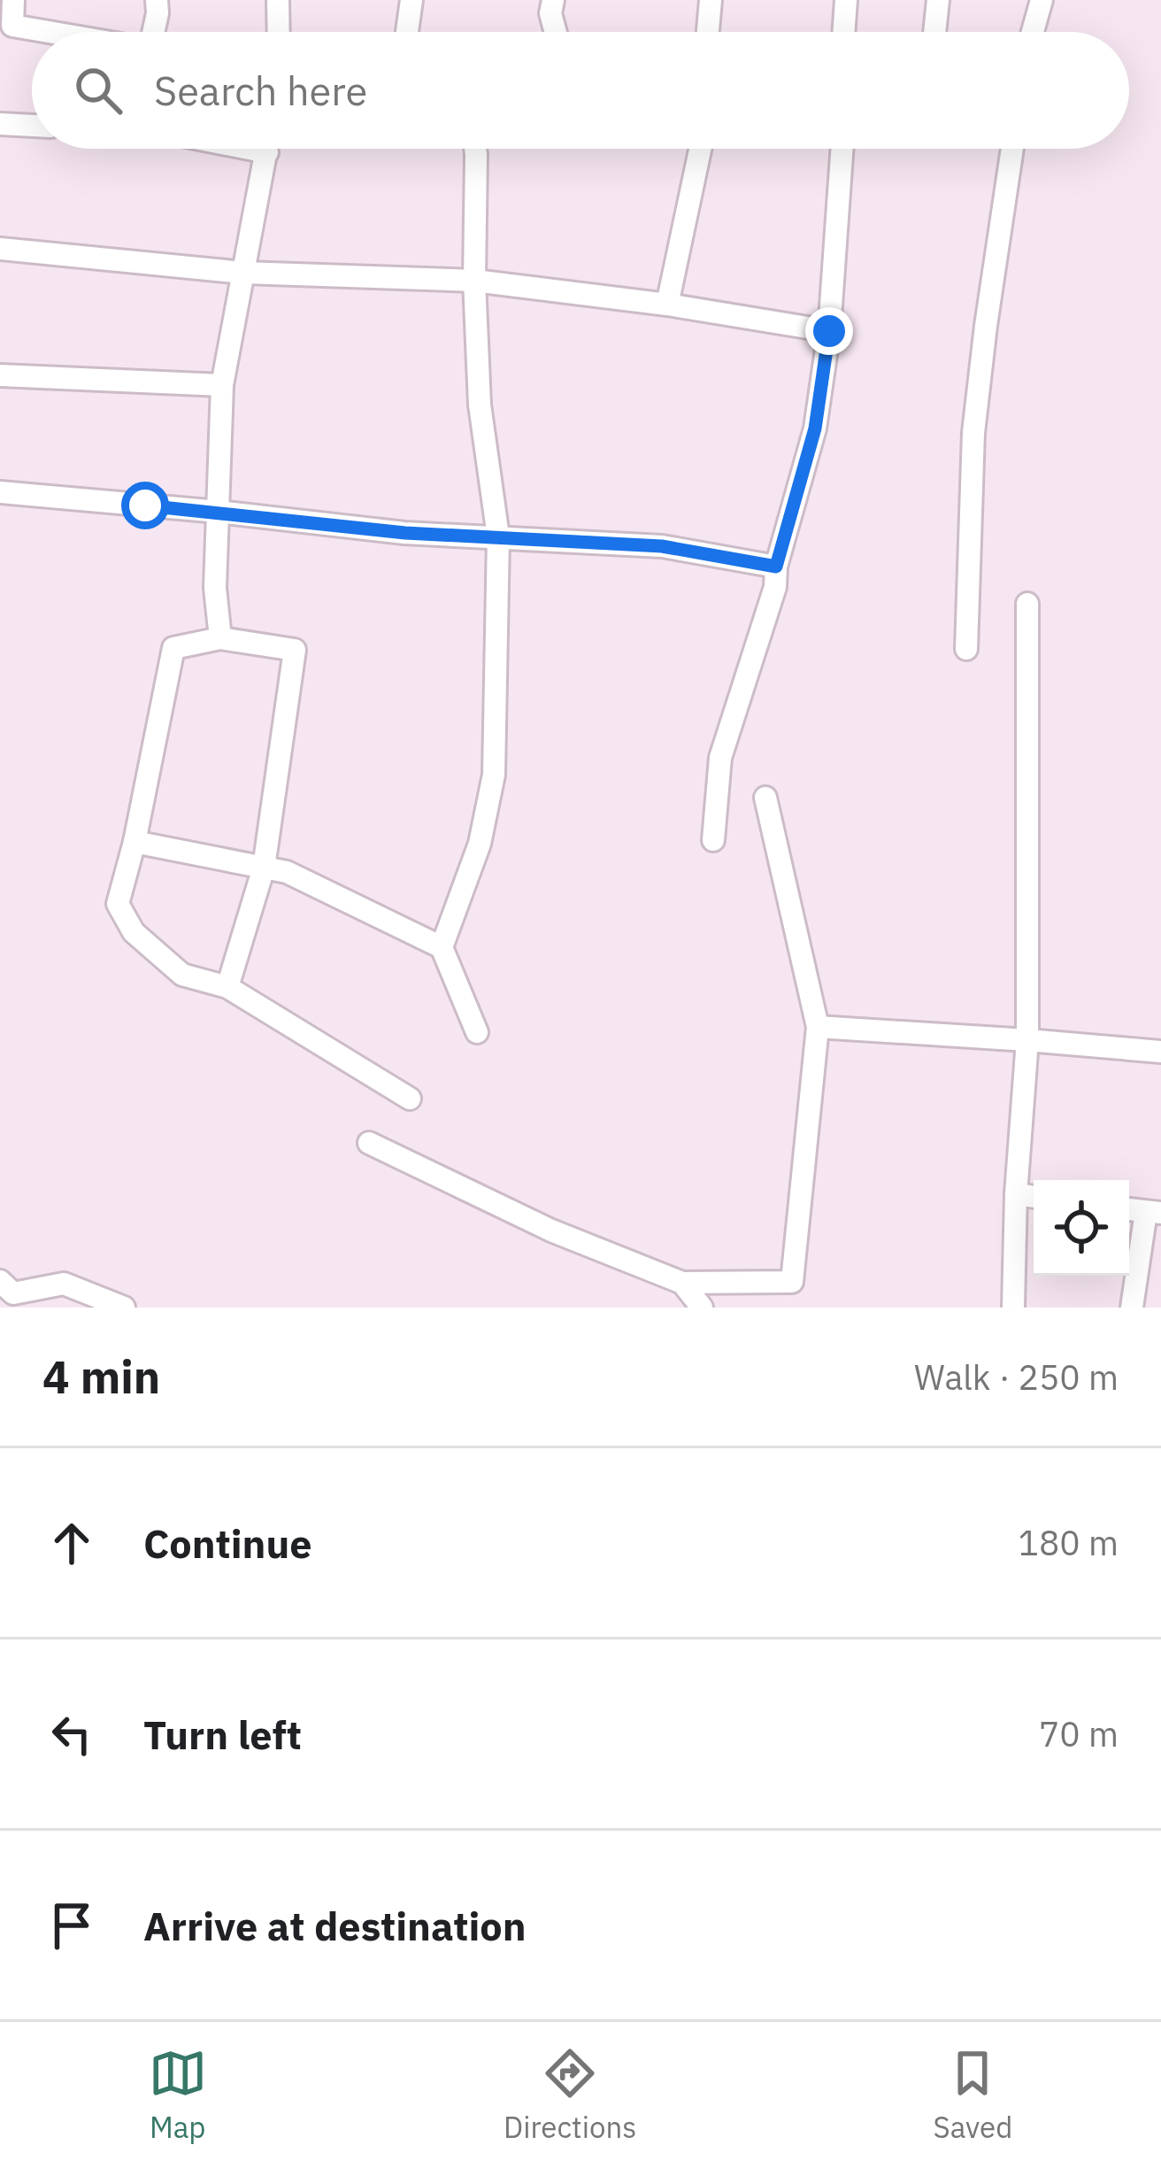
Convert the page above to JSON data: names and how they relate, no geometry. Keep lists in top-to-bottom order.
{
  "page": {
    "search": "Search here",
    "heading": ["4 min", "Walk · 250 m"],
    "list": [
      ["Continue", "180 m"],
      ["Turn left", "70 m"],
      "Arrive at destination"
    ],
    "nav": ["Map", "Directions", "Saved"]
  }
}
